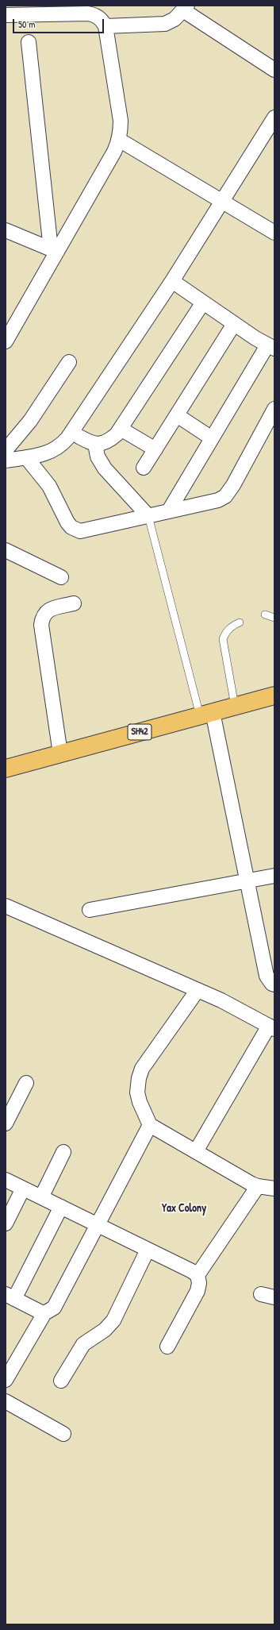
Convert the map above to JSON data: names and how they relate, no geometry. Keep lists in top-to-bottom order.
{
  "streets": {
    "main road": ["SH42"]
  },
  "districts": ["Yax Colony"],
  "scale_bar": "50 m"
}
